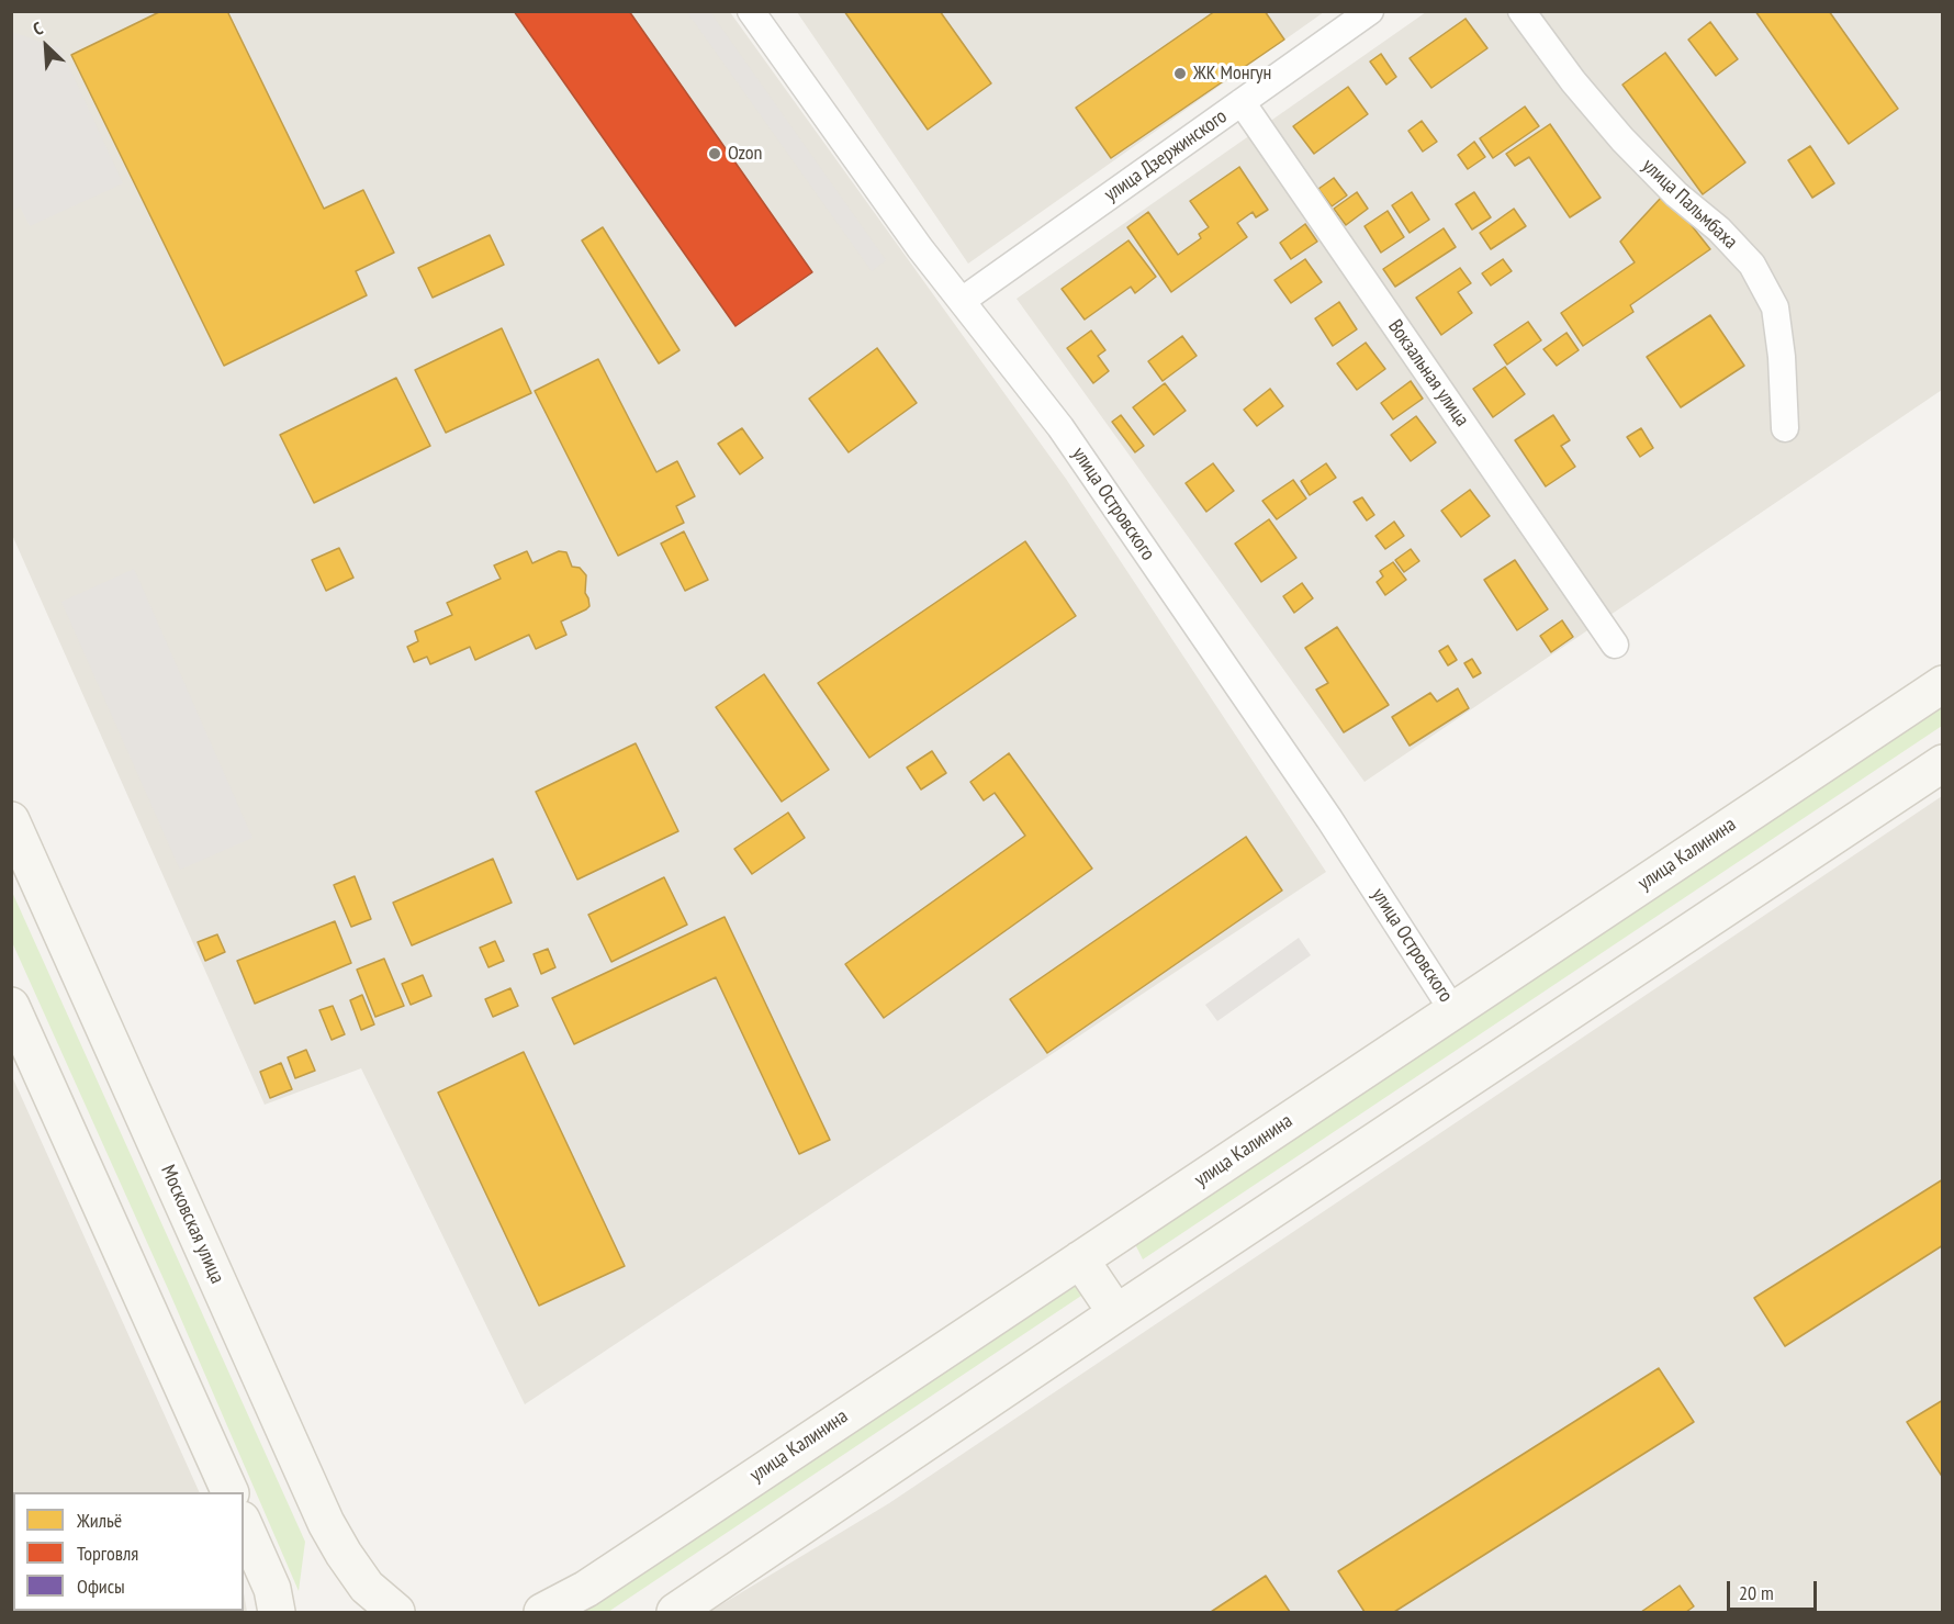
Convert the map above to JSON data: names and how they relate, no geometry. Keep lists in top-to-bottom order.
{
  "streets": {
    "main road": ["улица Калинина", "Московская улица"],
    "street": [
      "улица Дзержинского",
      "улица Пальмбаха",
      "Вокзальная улица",
      "улица Островского"
    ]
  },
  "crossings": [
    ["улица Дзержинского", "Вокзальная улица"],
    ["улица Дзержинского", "улица Островского"],
    ["улица Островского", "улица Калинина"]
  ],
  "places": ["ЖК Монгун", "Ozon"],
  "legend": ["Жильё", "Торговля", "Офисы"],
  "scale_bar": "20 m",
  "north": "top left"
}
